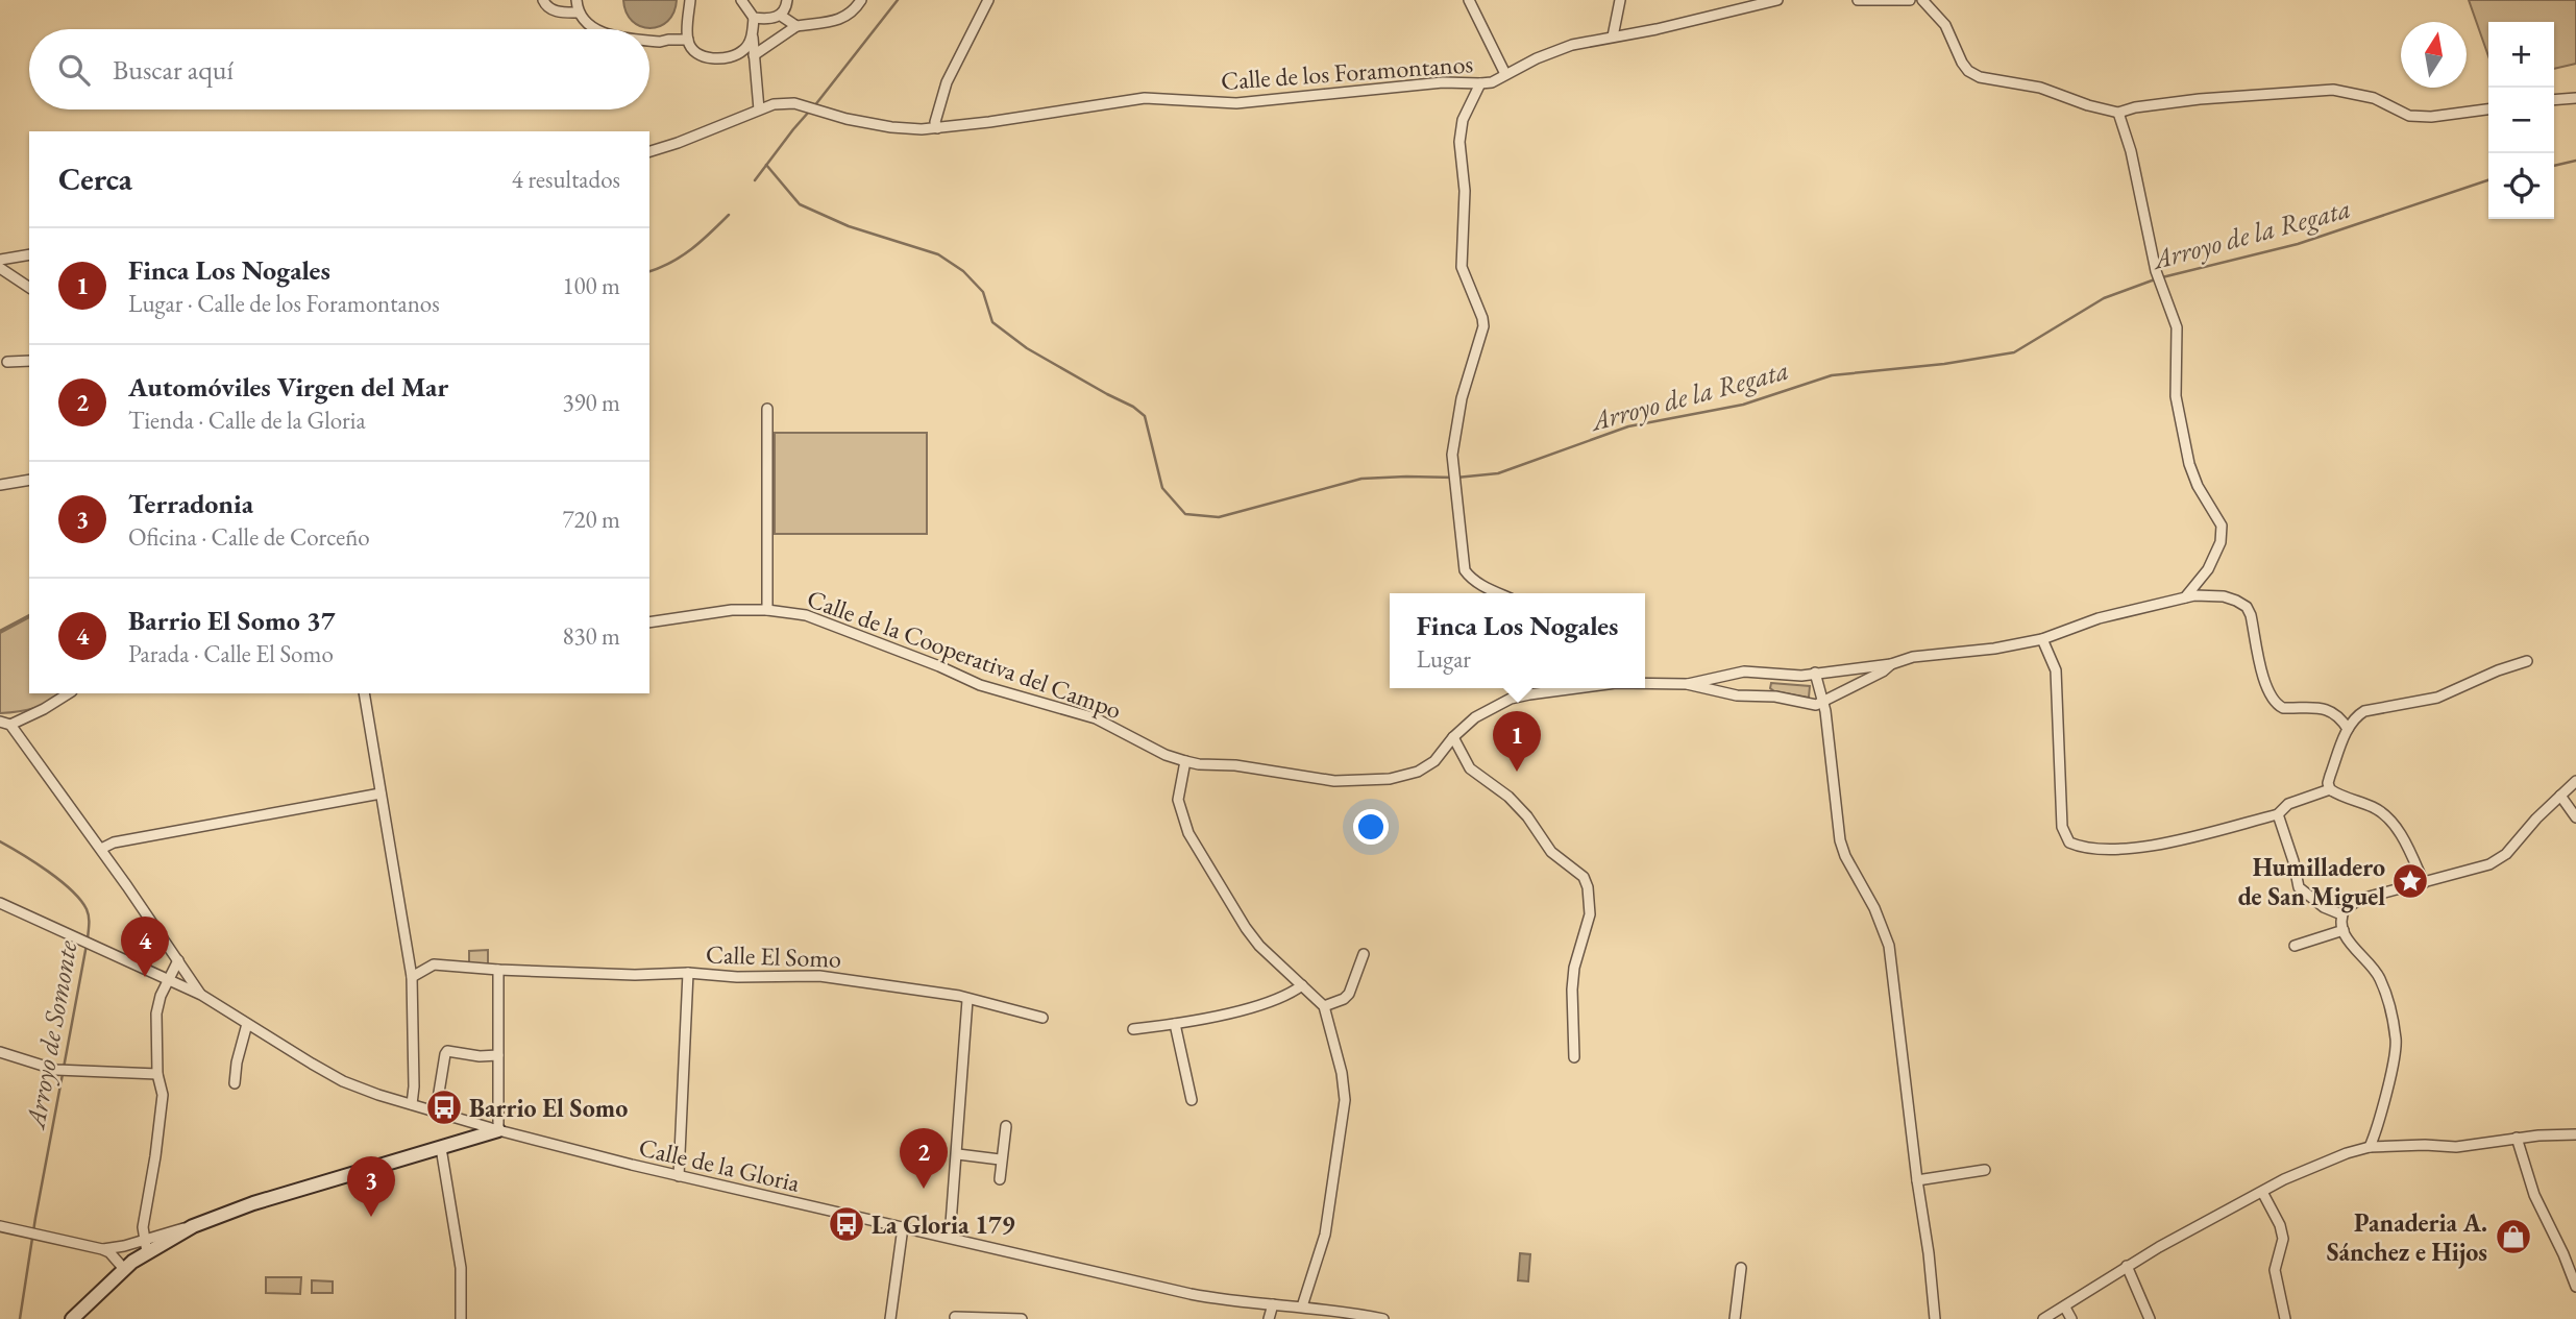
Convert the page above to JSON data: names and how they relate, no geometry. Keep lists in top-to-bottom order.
{
  "streets": {
    "street": [
      "Calle de los Foramontanos",
      "Calle de la Cooperativa del Campo",
      "Calle El Somo",
      "Calle de la Gloria"
    ]
  },
  "water": ["Arroyo de la Regata", "Arroyo de Somonte"],
  "places": {
    "place": ["Humilladero de San Miguel"],
    "bus stop": ["Barrio El Somo", "La Gloria 179"],
    "shop": ["Panaderia A. Sánchez e Hijos"]
  },
  "north": "top",
  "page": {
    "map_buttons": ["+", "−"],
    "search": "Buscar aquí",
    "heading": ["Cerca", "4 resultados"],
    "list": [
      {
        "mark": "1",
        "name": "Finca Los Nogales",
        "note": "Lugar · Calle de los Foramontanos",
        "value": "100 m"
      },
      {
        "mark": "2",
        "name": "Automóviles Virgen del Mar",
        "note": "Tienda · Calle de la Gloria",
        "value": "390 m"
      },
      {
        "mark": "3",
        "name": "Terradonia",
        "note": "Oficina · Calle de Corceño",
        "value": "720 m"
      },
      {
        "mark": "4",
        "name": "Barrio El Somo 37",
        "note": "Parada · Calle El Somo",
        "value": "830 m"
      }
    ],
    "popup": ["Finca Los Nogales", "Lugar"],
    "pins": [
      "1",
      "4",
      "2",
      "3"
    ]
  }
}
